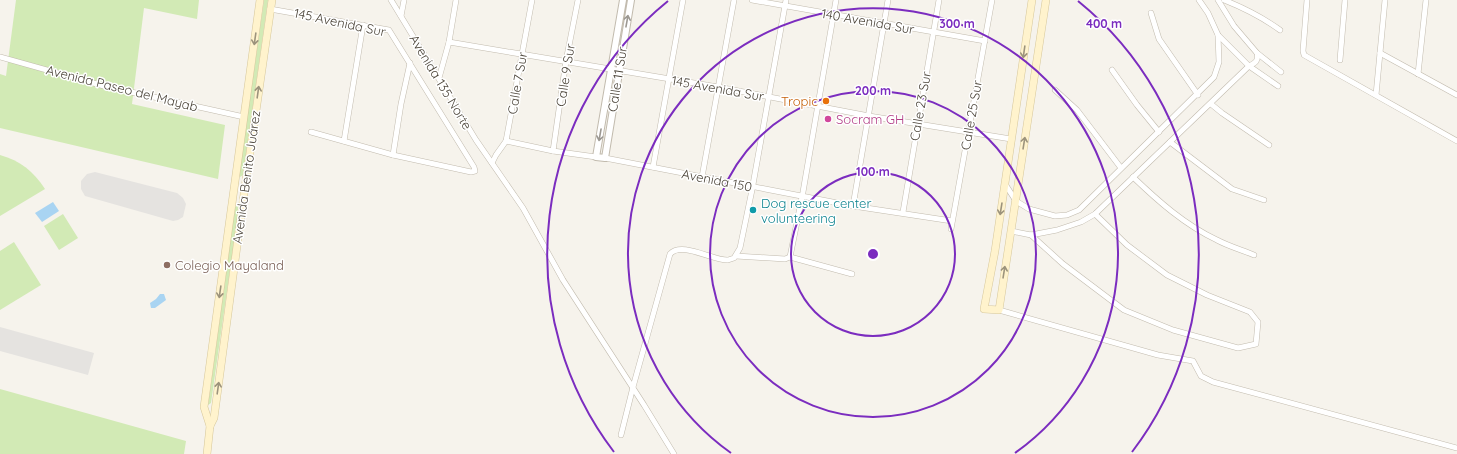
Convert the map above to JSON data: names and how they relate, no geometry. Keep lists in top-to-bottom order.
{
  "streets": {
    "main road": ["Avenida Benito Juárez"],
    "street": [
      "140 Avenida Sur",
      "145 Avenida Sur",
      "Calle 9 Sur",
      "Calle 11 Sur",
      "Avenida 135 Norte",
      "Calle 7 Sur",
      "Avenida Paseo del Mayab",
      "Calle 23 Sur",
      "Calle 25 Sur",
      "Avenida 150"
    ]
  },
  "crossings": [
    ["140 Avenida Sur", "Calle 23 Sur"],
    ["140 Avenida Sur", "Calle 25 Sur"],
    ["145 Avenida Sur", "Calle 9 Sur"],
    ["145 Avenida Sur", "Calle 11 Sur"],
    ["145 Avenida Sur", "Calle 7 Sur"],
    ["145 Avenida Sur", "Calle 23 Sur"],
    ["145 Avenida Sur", "Calle 25 Sur"],
    ["145 Avenida Sur", "Avenida Benito Juárez"],
    ["Calle 9 Sur", "Avenida 150"],
    ["Calle 11 Sur", "Avenida 150"],
    ["Avenida 135 Norte", "Calle 7 Sur"],
    ["Calle 7 Sur", "Avenida 150"],
    ["Avenida Paseo del Mayab", "Avenida Benito Juárez"],
    ["Calle 23 Sur", "Avenida 150"],
    ["Calle 25 Sur", "Avenida 150"]
  ],
  "places": [
    "Tropic",
    "Socram GH",
    "Dog rescue center volunteering",
    "Colegio Mayaland"
  ],
  "rings": [
    "400 m",
    "300 m",
    "200 m",
    "100 m"
  ]
}
